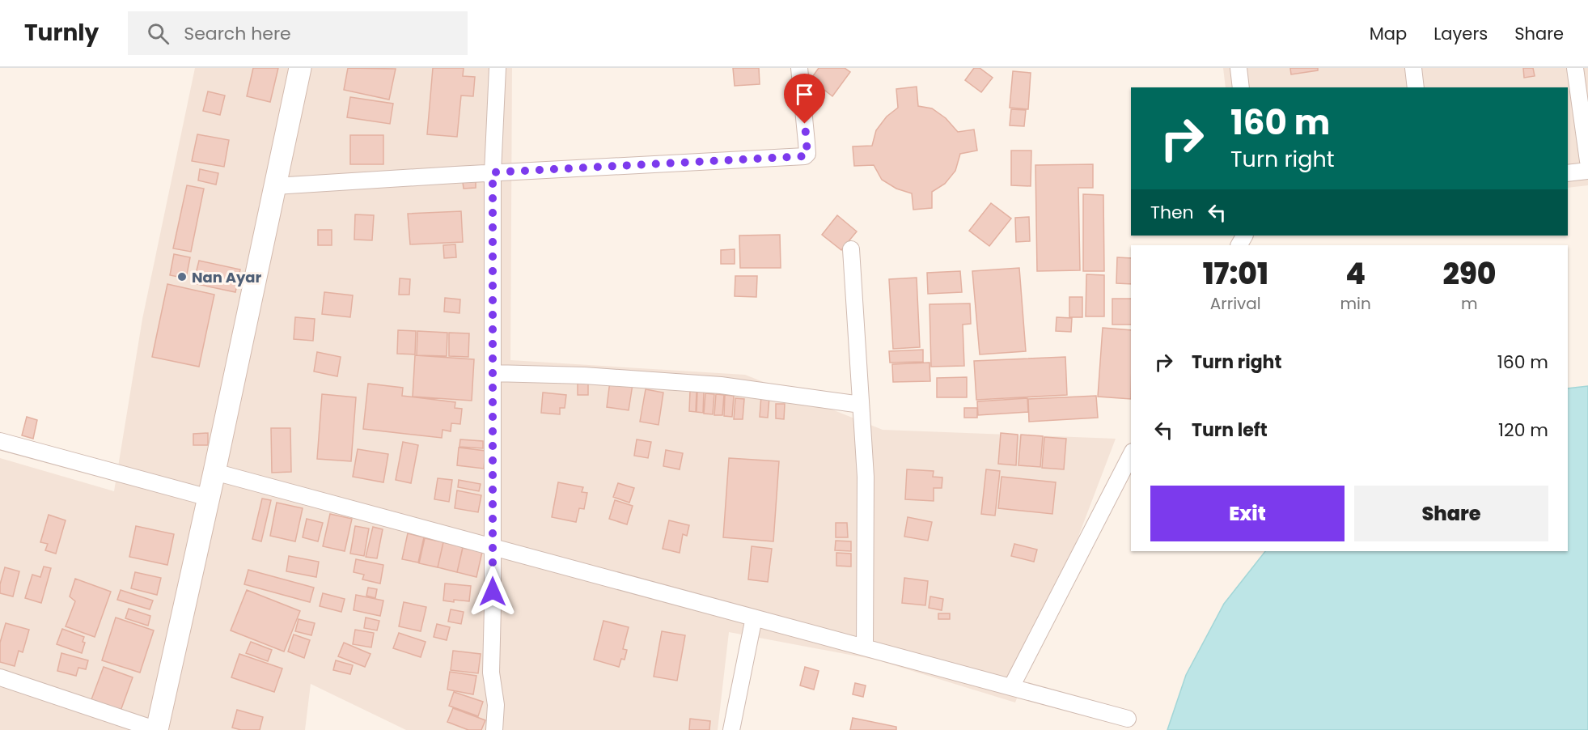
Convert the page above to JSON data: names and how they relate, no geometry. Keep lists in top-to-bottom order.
{
  "places": ["Nan Ayar"],
  "page": {
    "header": "Turnly",
    "search": "Search here",
    "nav": ["Map", "Layers", "Share"],
    "turn": ["160 m", "Turn right"],
    "then": "Then",
    "eta": [
      "17:01",
      "Arrival",
      "4",
      "min",
      "290",
      "m"
    ],
    "list": [
      {
        "name": "Turn right",
        "value": "160 m"
      },
      {
        "name": "Turn left",
        "value": "120 m"
      }
    ],
    "buttons": ["Exit", "Share"]
  }
}
